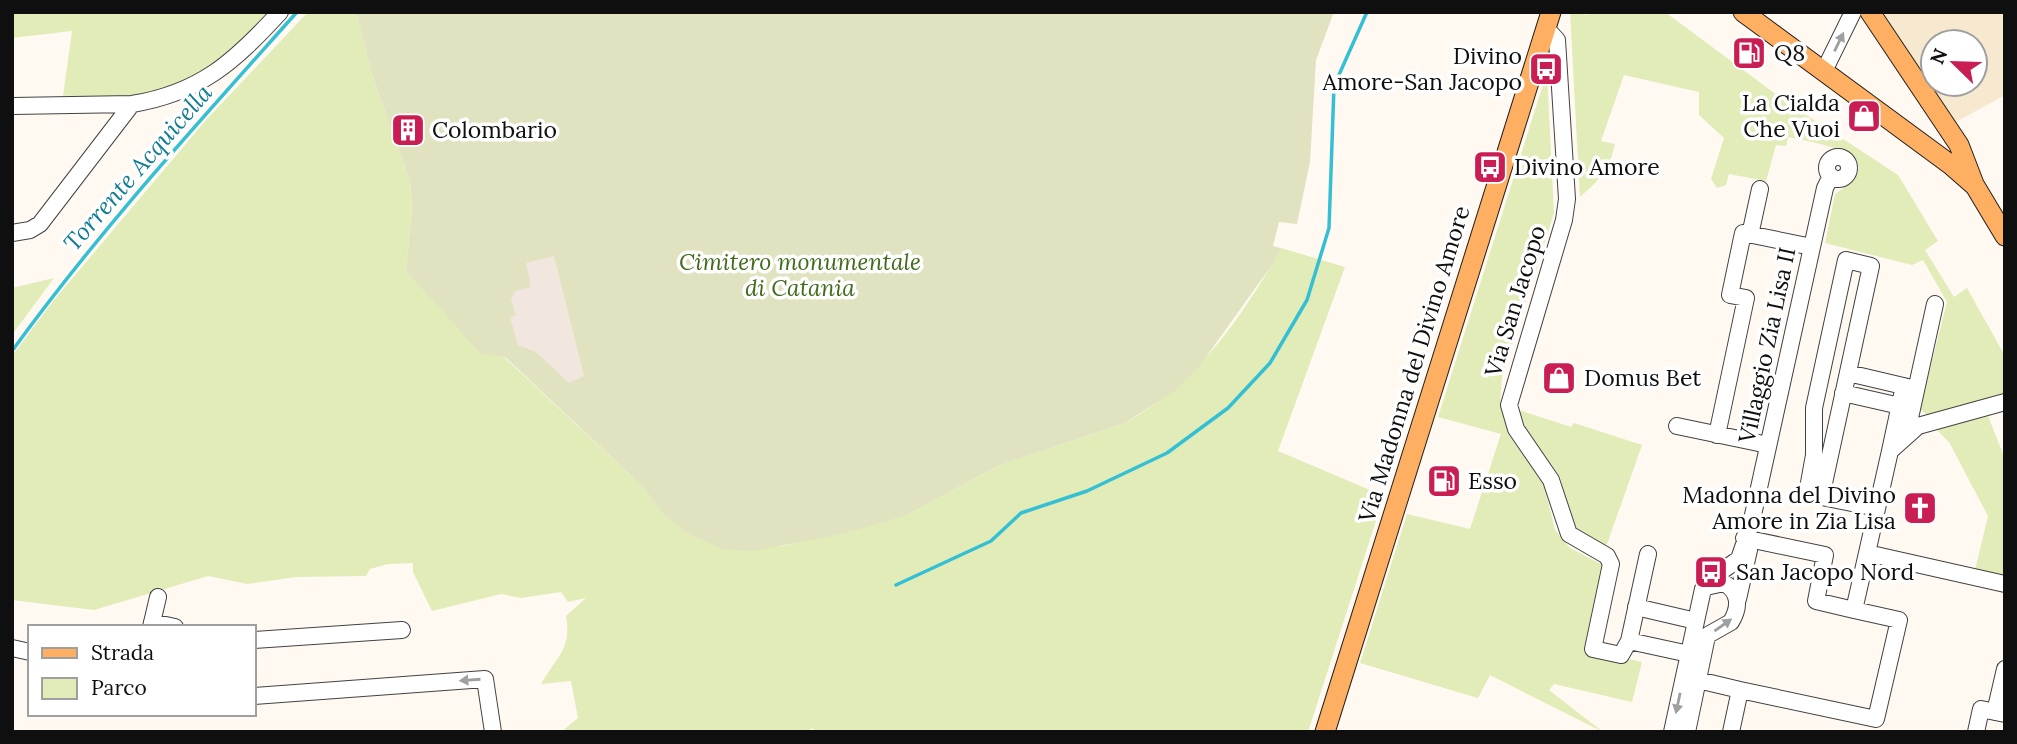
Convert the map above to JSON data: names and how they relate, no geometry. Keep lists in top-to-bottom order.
{
  "streets": {
    "main road": ["Via Madonna del Divino Amore"],
    "street": ["Via San Jacopo", "Villaggio Zia Lisa II"]
  },
  "crossings": [
    ["Via San Jacopo", "Via Madonna del Divino Amore"]
  ],
  "water": ["Torrente Acquicella"],
  "parks": ["Cimitero monumentale di Catania"],
  "places": {
    "fuel station": ["Q8", "Esso"],
    "bus stop": ["Divino Amore-San Jacopo", "Divino Amore", "San Jacopo Nord"],
    "shop": ["La Cialda Che Vuoi", "Domus Bet"],
    "building": ["Colombario"],
    "church": ["Madonna del Divino Amore in Zia Lisa"]
  },
  "legend": ["Strada", "Parco"],
  "north": "top left"
}
